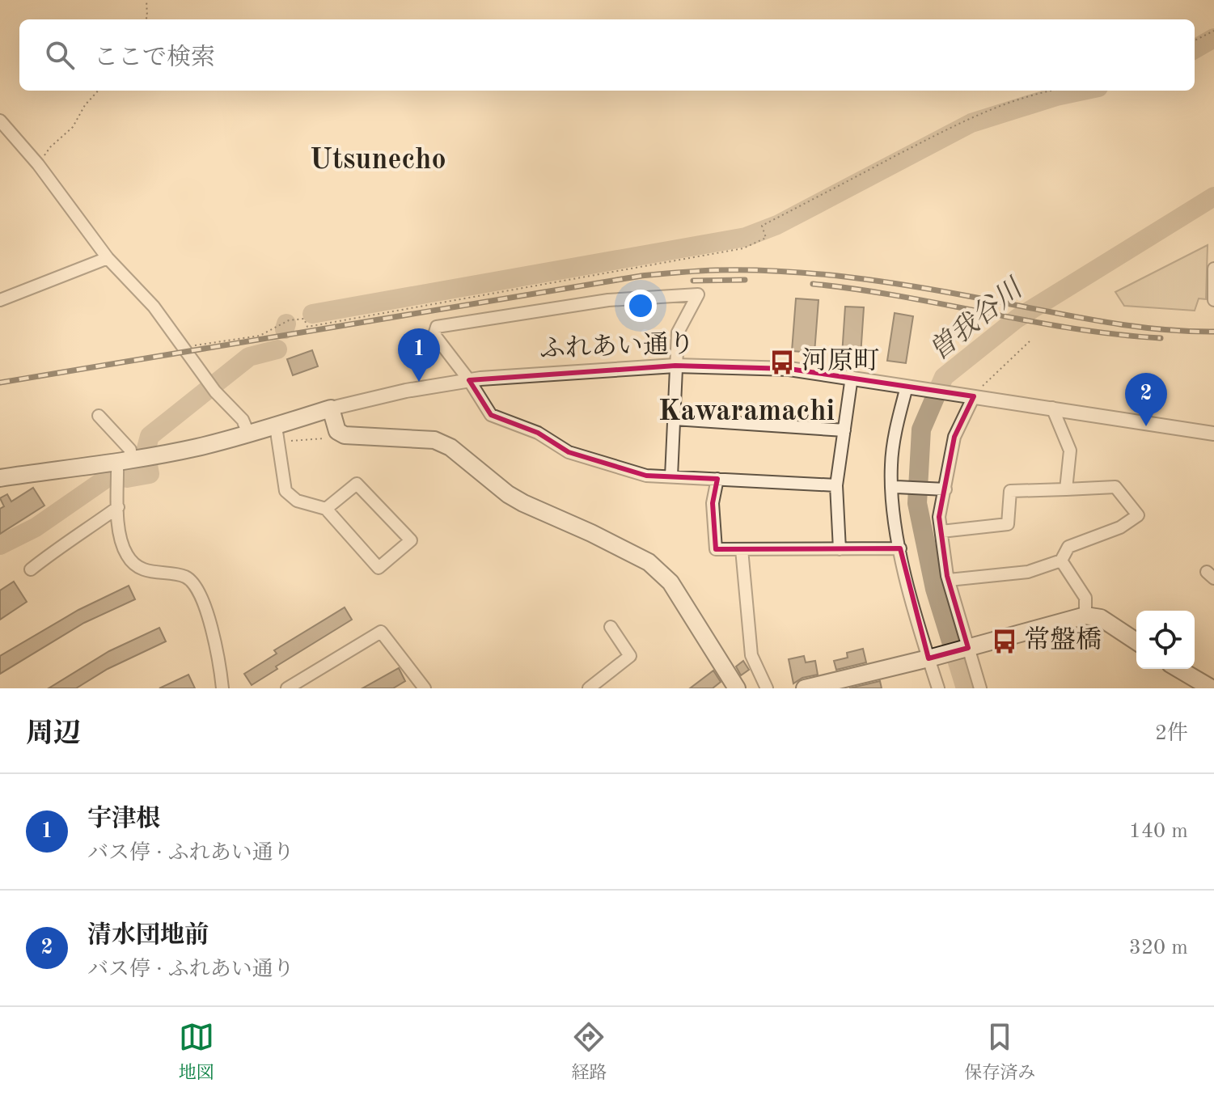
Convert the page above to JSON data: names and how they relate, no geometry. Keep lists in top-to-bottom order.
{
  "streets": {
    "street": ["ふれあい通り"]
  },
  "districts": ["Utsunecho", "Kawaramachi"],
  "water": ["曽我谷川"],
  "places": {
    "bus stop": ["河原町", "常盤橋"]
  },
  "page": {
    "search": "ここで検索",
    "pins": ["1", "2"],
    "heading": ["周辺", "2件"],
    "list": [
      {
        "mark": "1",
        "name": "宇津根",
        "note": "バス停 · ふれあい通り",
        "value": "140 m"
      },
      {
        "mark": "2",
        "name": "清水団地前",
        "note": "バス停 · ふれあい通り",
        "value": "320 m"
      }
    ],
    "nav": ["地図", "経路", "保存済み"]
  }
}
